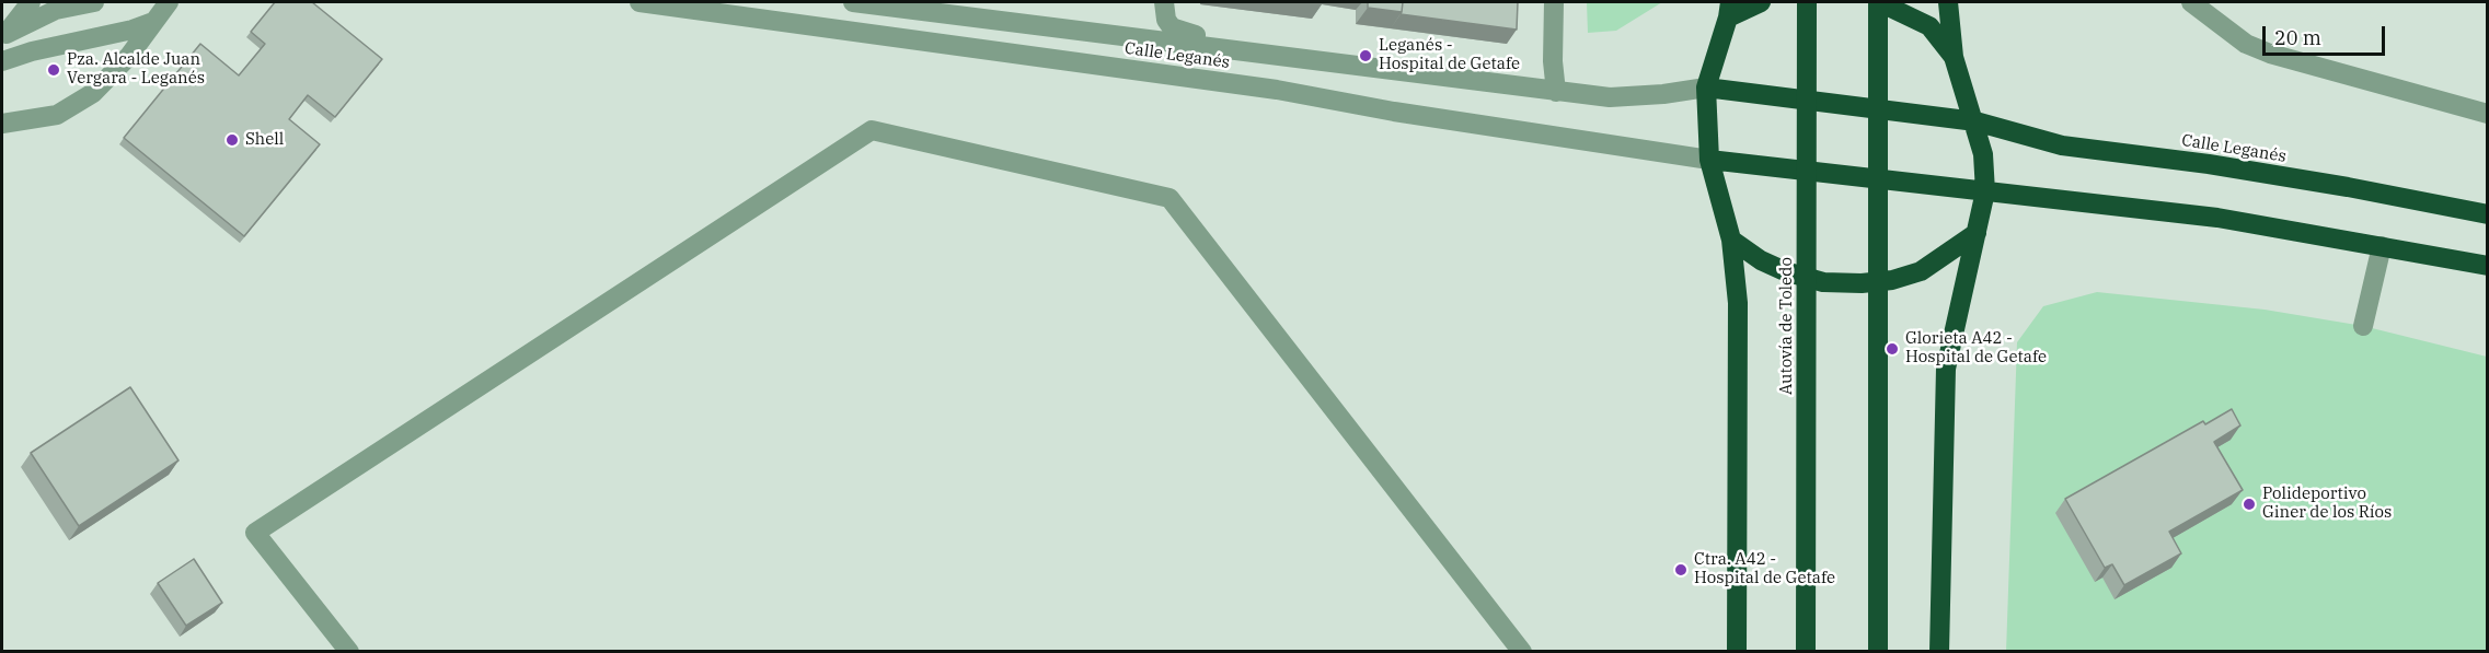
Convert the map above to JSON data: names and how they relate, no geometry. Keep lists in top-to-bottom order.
{
  "streets": {
    "highway": ["Calle Leganés", "Autovía de Toledo"]
  },
  "places": [
    "Leganés - Hospital de Getafe",
    "Pza. Alcalde Juan Vergara - Leganés",
    "Shell",
    "Glorieta A42 - Hospital de Getafe",
    "Polideportivo Giner de los Ríos",
    "Ctra. A42 - Hospital de Getafe"
  ],
  "scale_bar": "20 m"
}
